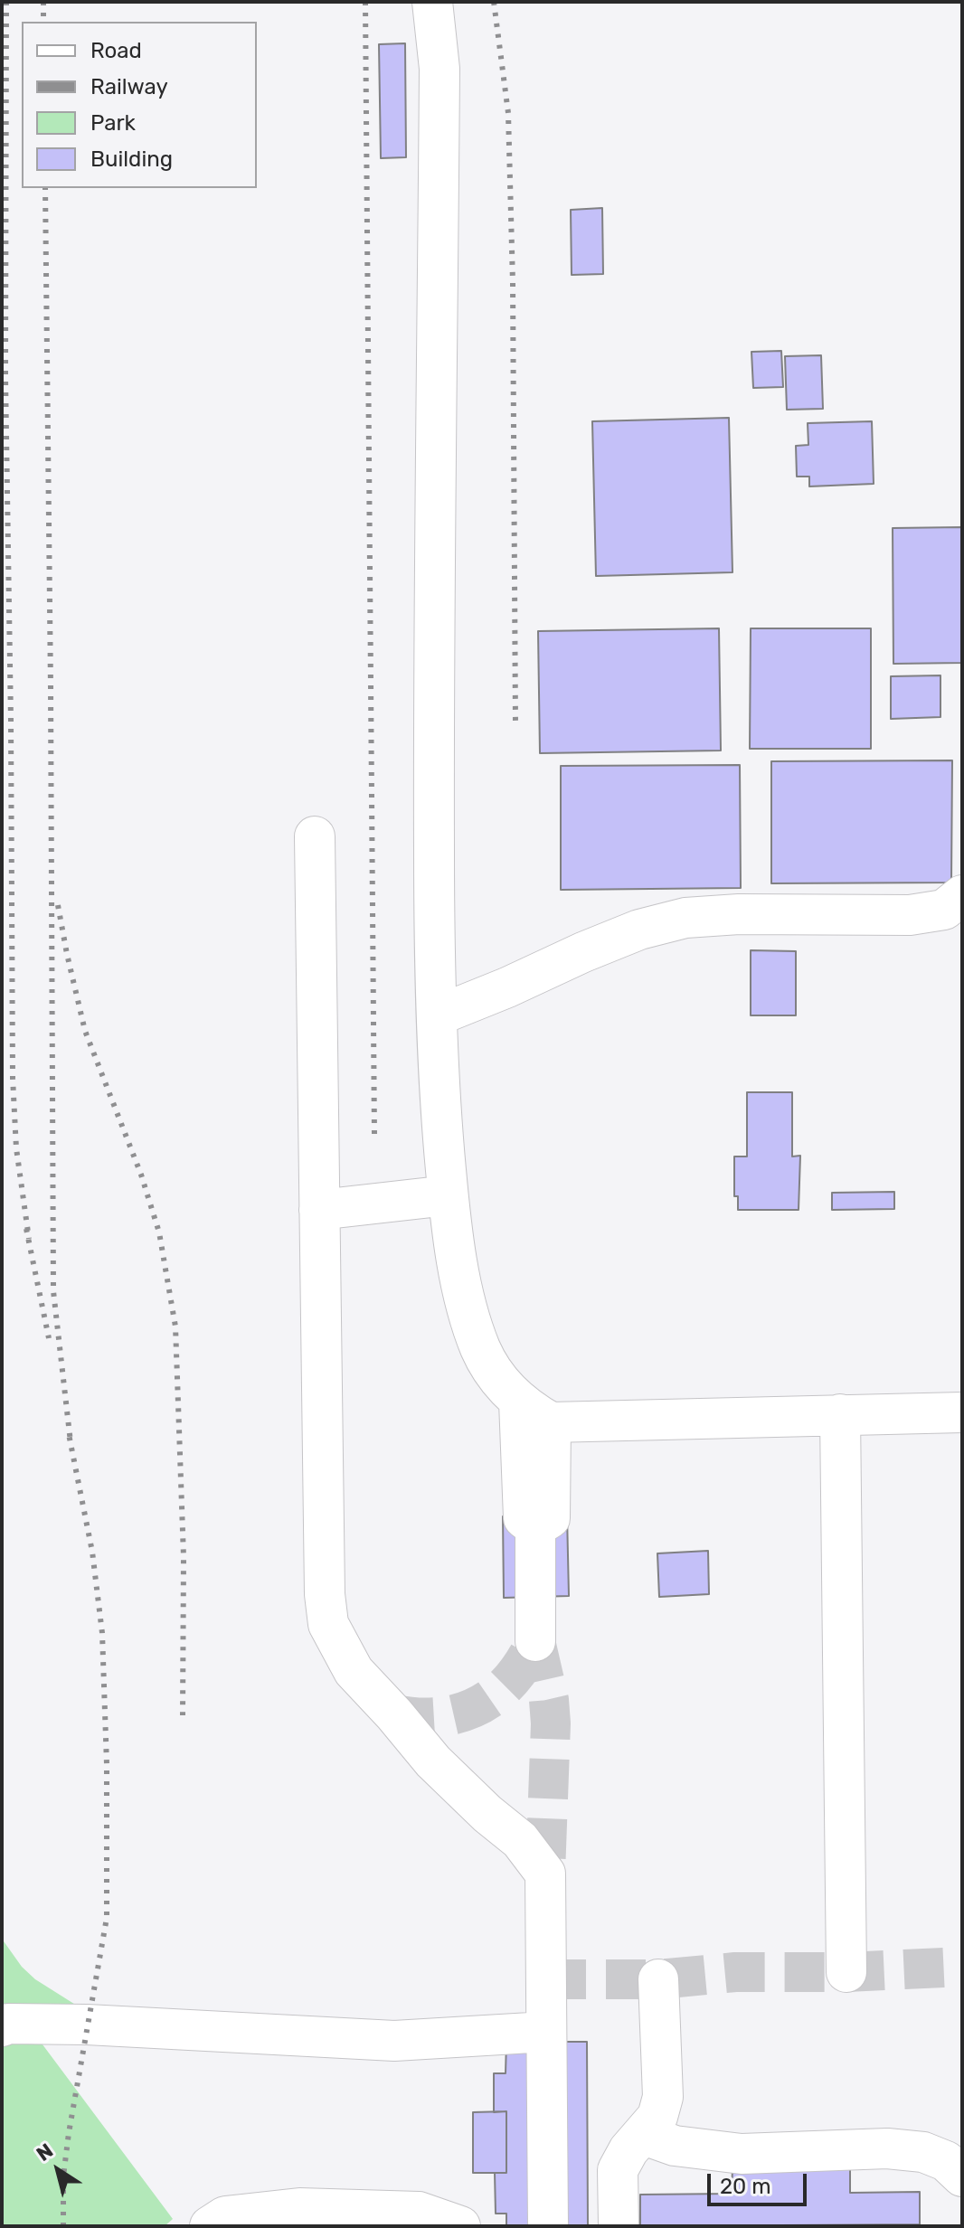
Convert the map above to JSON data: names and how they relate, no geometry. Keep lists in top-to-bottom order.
{
  "legend": [
    "Road",
    "Railway",
    "Park",
    "Building"
  ],
  "scale_bar": "20 m",
  "north": "top left"
}
